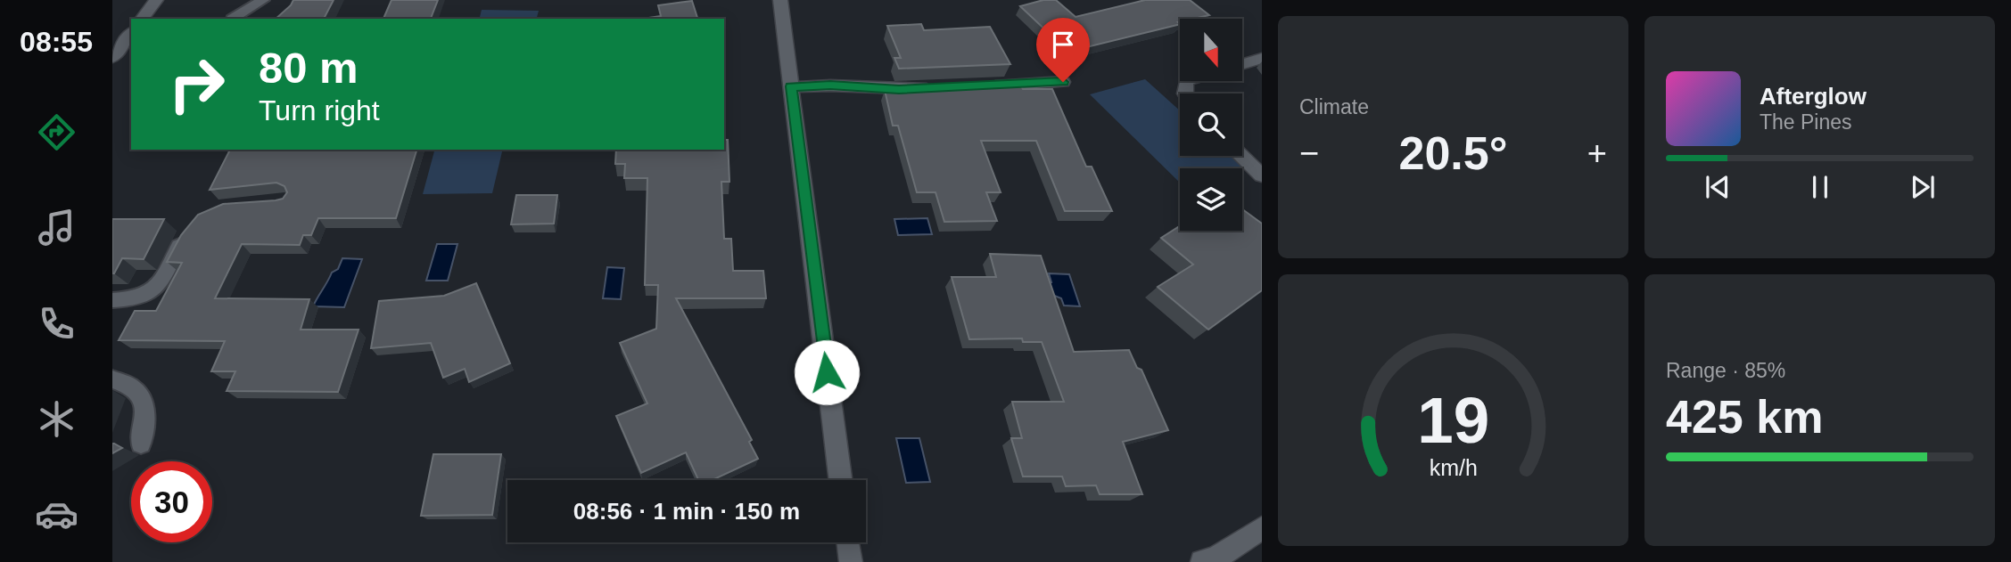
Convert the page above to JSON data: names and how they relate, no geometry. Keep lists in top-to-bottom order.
{
  "north": "bottom",
  "page": {
    "tabs": "08:55",
    "tile": [
      "Climate",
      ["Range · 85%", "425 km"]
    ],
    "turn": ["80 m", "Turn right"],
    "song": ["Afterglow", "The Pines"],
    "heat": ["−", "20.5°", "+"],
    "limit": "30",
    "trip": "08:56 · 1 min · 150 m",
    "gauge": ["19", "km/h"]
  }
}
